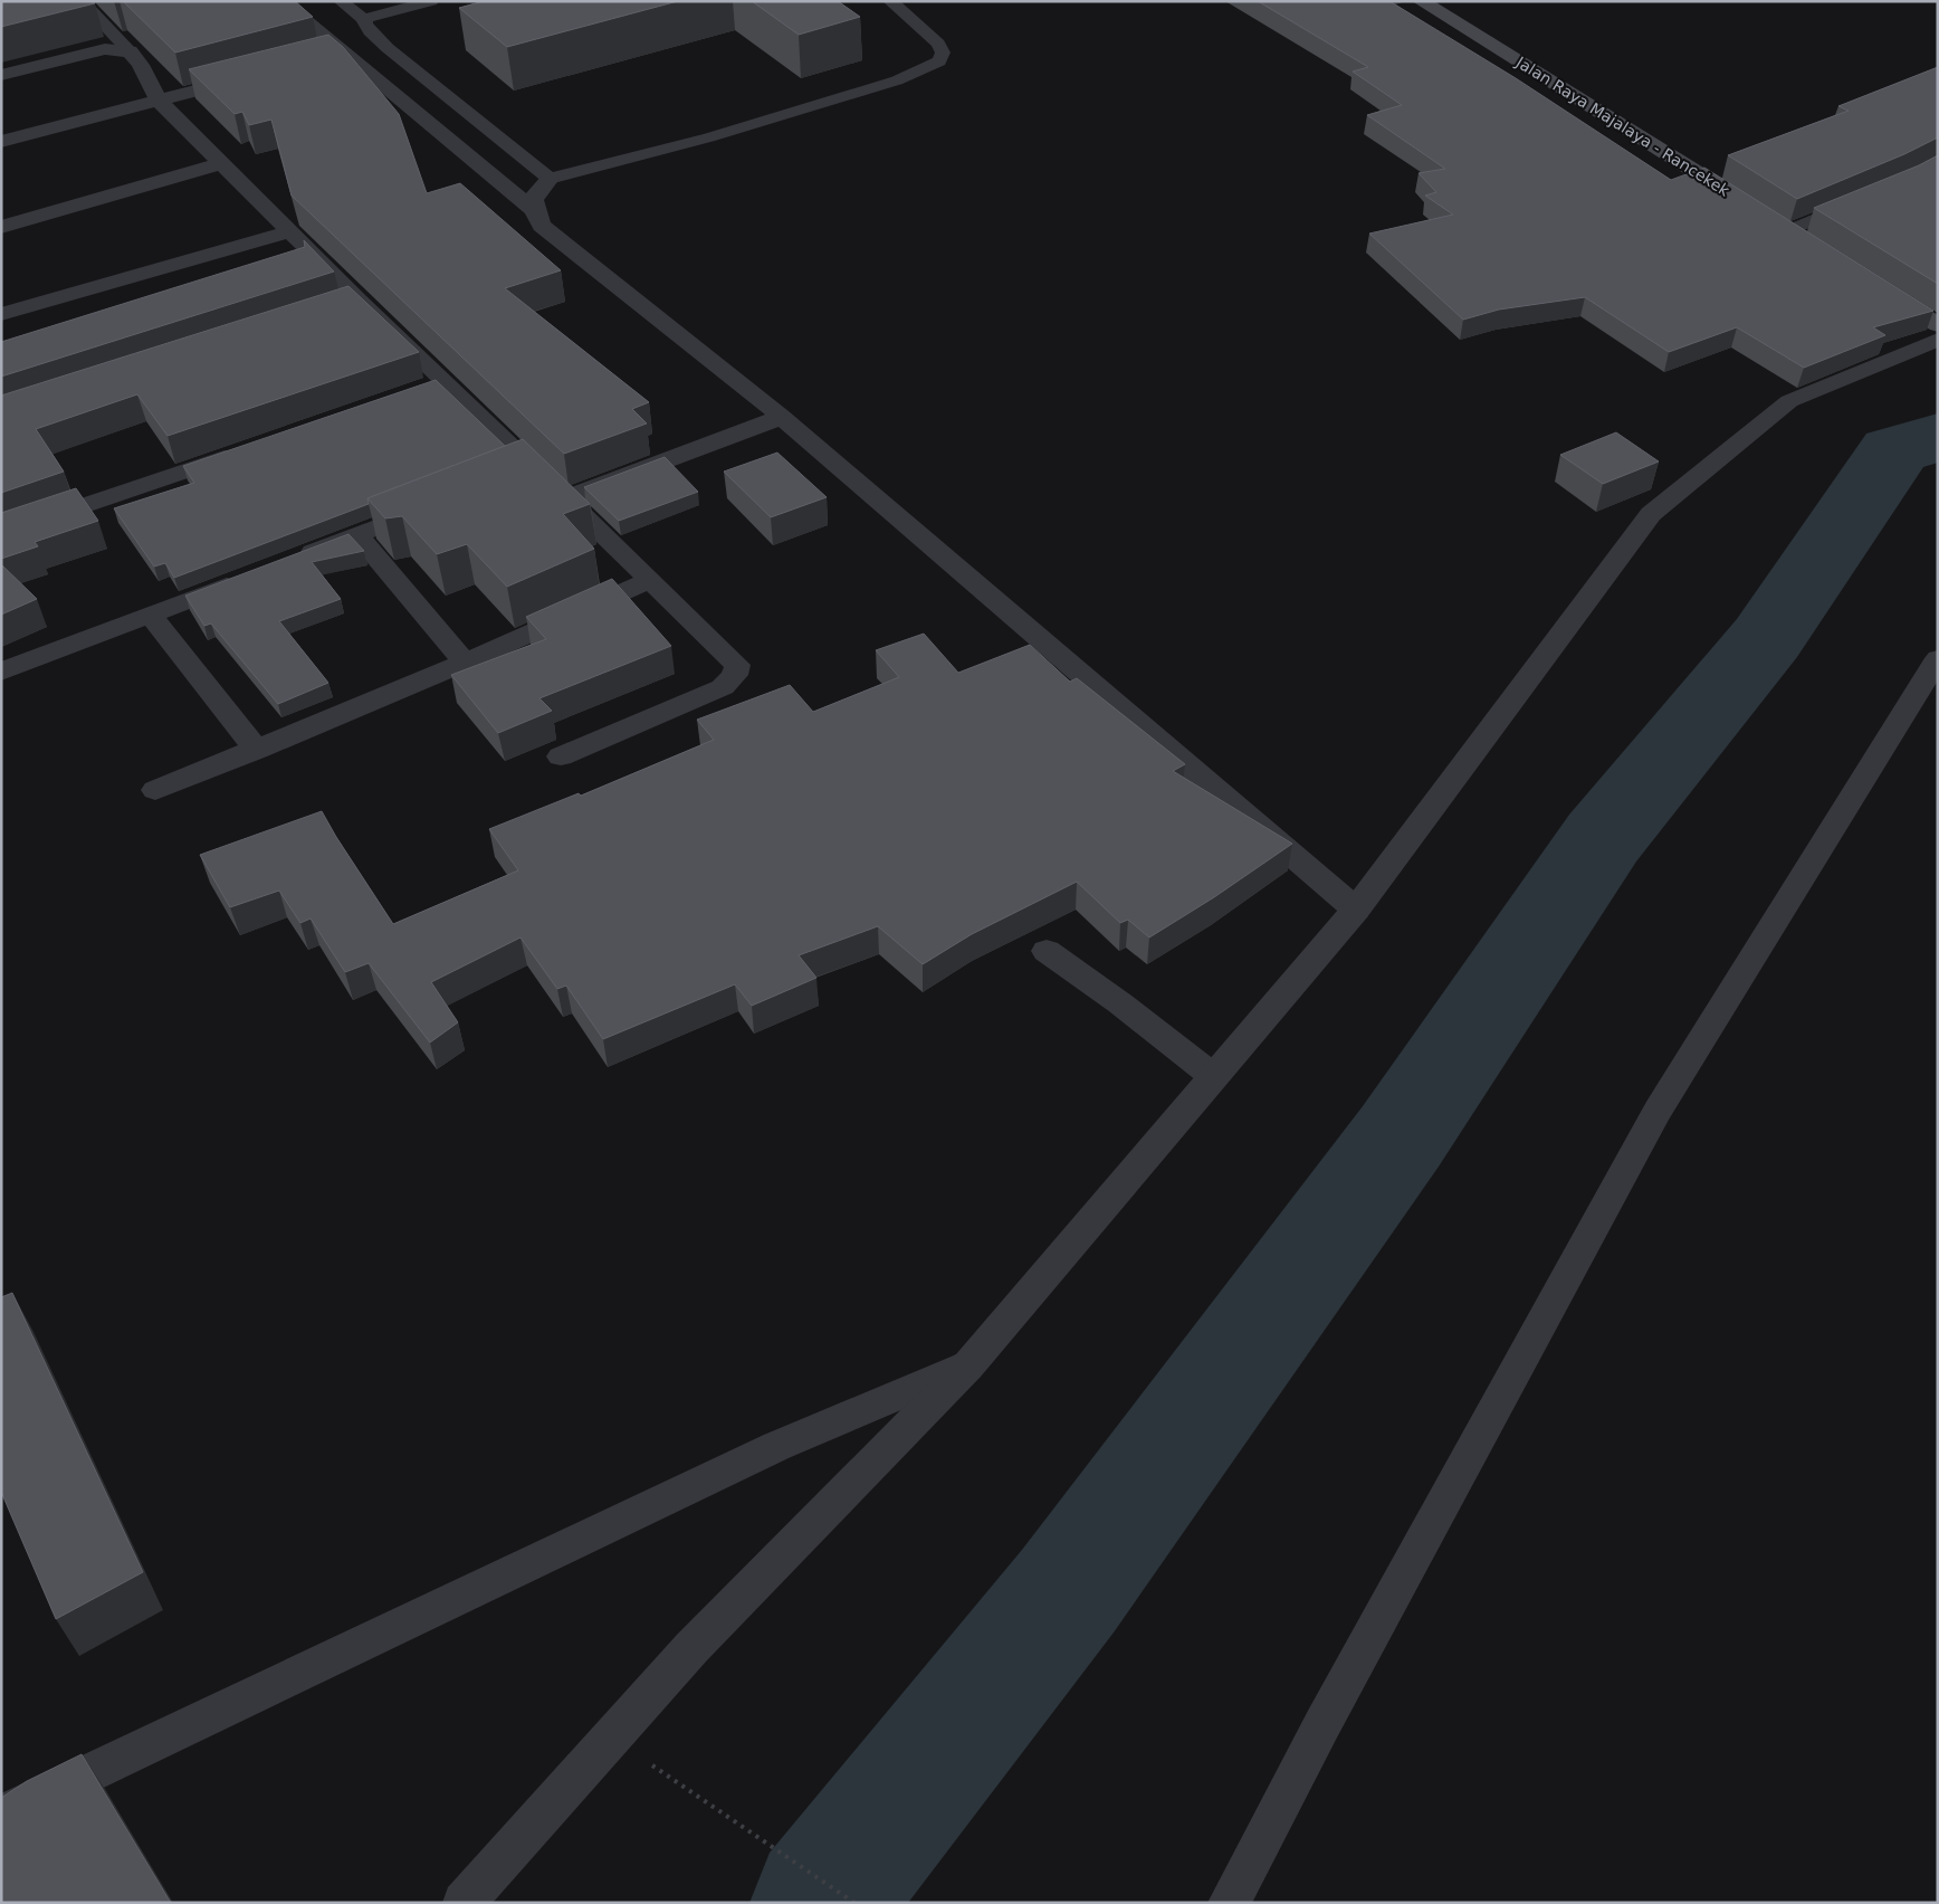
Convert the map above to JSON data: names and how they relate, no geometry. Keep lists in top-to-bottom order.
{
  "streets": {
    "main road": ["Jalan Raya Majalaya - Rancekek"]
  }
}
